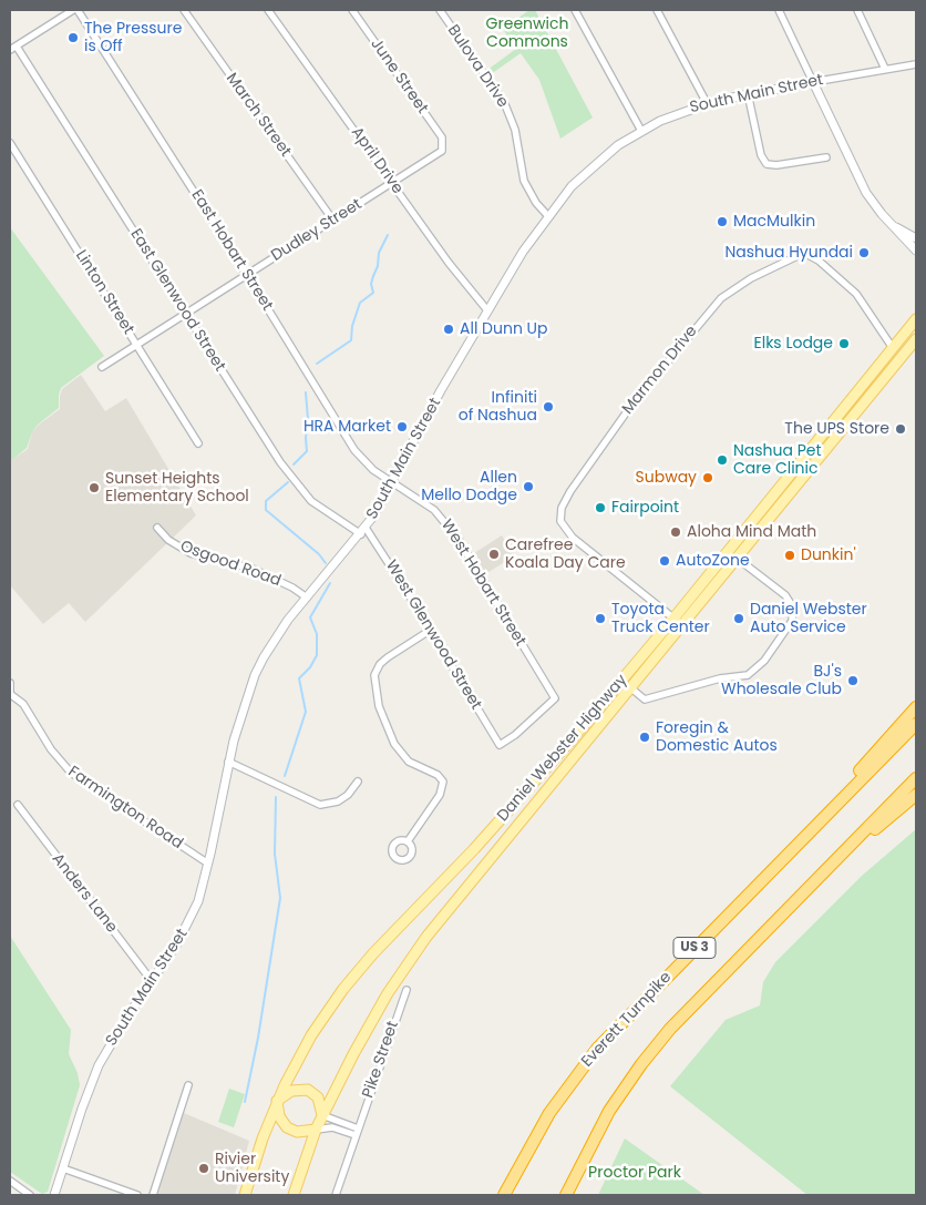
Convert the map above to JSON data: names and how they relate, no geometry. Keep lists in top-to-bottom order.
{
  "streets": {
    "highway": ["US 3", "Everett Turnpike"],
    "main road": ["Daniel Webster Highway"],
    "street": [
      "Bulova Drive",
      "June Street",
      "South Main Street",
      "March Street",
      "April Drive",
      "Dudley Street",
      "East Hobart Street",
      "Linton Street",
      "East Glenwood Street",
      "Marmon Drive",
      "Osgood Road",
      "West Hobart Street",
      "West Glenwood Street",
      "Farmington Road",
      "Anders Lane",
      "Pike Street"
    ]
  },
  "crossings": [
    ["Bulova Drive", "South Main Street"],
    ["June Street", "Dudley Street"],
    ["South Main Street", "April Drive"],
    ["South Main Street", "East Hobart Street"],
    ["South Main Street", "East Glenwood Street"],
    ["South Main Street", "Osgood Road"],
    ["South Main Street", "West Hobart Street"],
    ["South Main Street", "West Glenwood Street"],
    ["South Main Street", "Farmington Road"],
    ["South Main Street", "Anders Lane"],
    ["March Street", "Dudley Street"],
    ["April Drive", "Dudley Street"],
    ["Dudley Street", "East Hobart Street"],
    ["Dudley Street", "Linton Street"],
    ["Dudley Street", "East Glenwood Street"],
    ["East Hobart Street", "West Hobart Street"],
    ["East Glenwood Street", "West Glenwood Street"],
    ["Marmon Drive", "Daniel Webster Highway"],
    ["West Hobart Street", "West Glenwood Street"]
  ],
  "parks": ["Greenwich Commons", "Proctor Park"],
  "places": [
    "The Pressure is Off",
    "MacMulkin",
    "Nashua Hyundai",
    "All Dunn Up",
    "Elks Lodge",
    "Infiniti of Nashua",
    "HRA Market",
    "The UPS Store",
    "Nashua Pet Care Clinic",
    "Subway",
    "Allen Mello Dodge",
    "Sunset Heights Elementary School",
    "Fairpoint",
    "Aloha Mind Math",
    "Carefree Koala Day Care",
    "Dunkin'",
    "AutoZone",
    "Toyota Truck Center",
    "Daniel Webster Auto Service",
    "BJ's Wholesale Club",
    "Foregin & Domestic Autos",
    "Rivier University"
  ]
}
